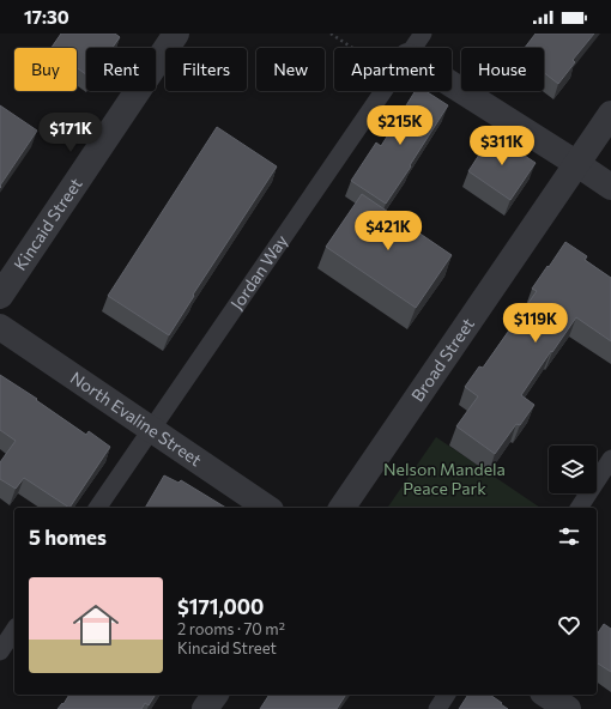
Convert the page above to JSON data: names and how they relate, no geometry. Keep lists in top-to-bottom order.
{
  "streets": {
    "street": ["Kincaid Street", "Broad Street", "North Evaline Street"],
    "lane": ["Jordan Way"]
  },
  "crossings": [
    ["Jordan Way", "North Evaline Street"]
  ],
  "parks": ["Nelson Mandela Peace Park"],
  "page": {
    "status": "17:30",
    "chip": [
      "Buy",
      "Rent",
      "Filters",
      "New",
      "Apartment",
      "House"
    ],
    "price": [
      "$215K",
      "$171K",
      "$311K",
      "$421K",
      "$119K"
    ],
    "heading": "5 homes",
    "list": [
      {
        "name": "$171,000",
        "note": "2 rooms · 70 m² · Kincaid Street"
      }
    ]
  }
}
